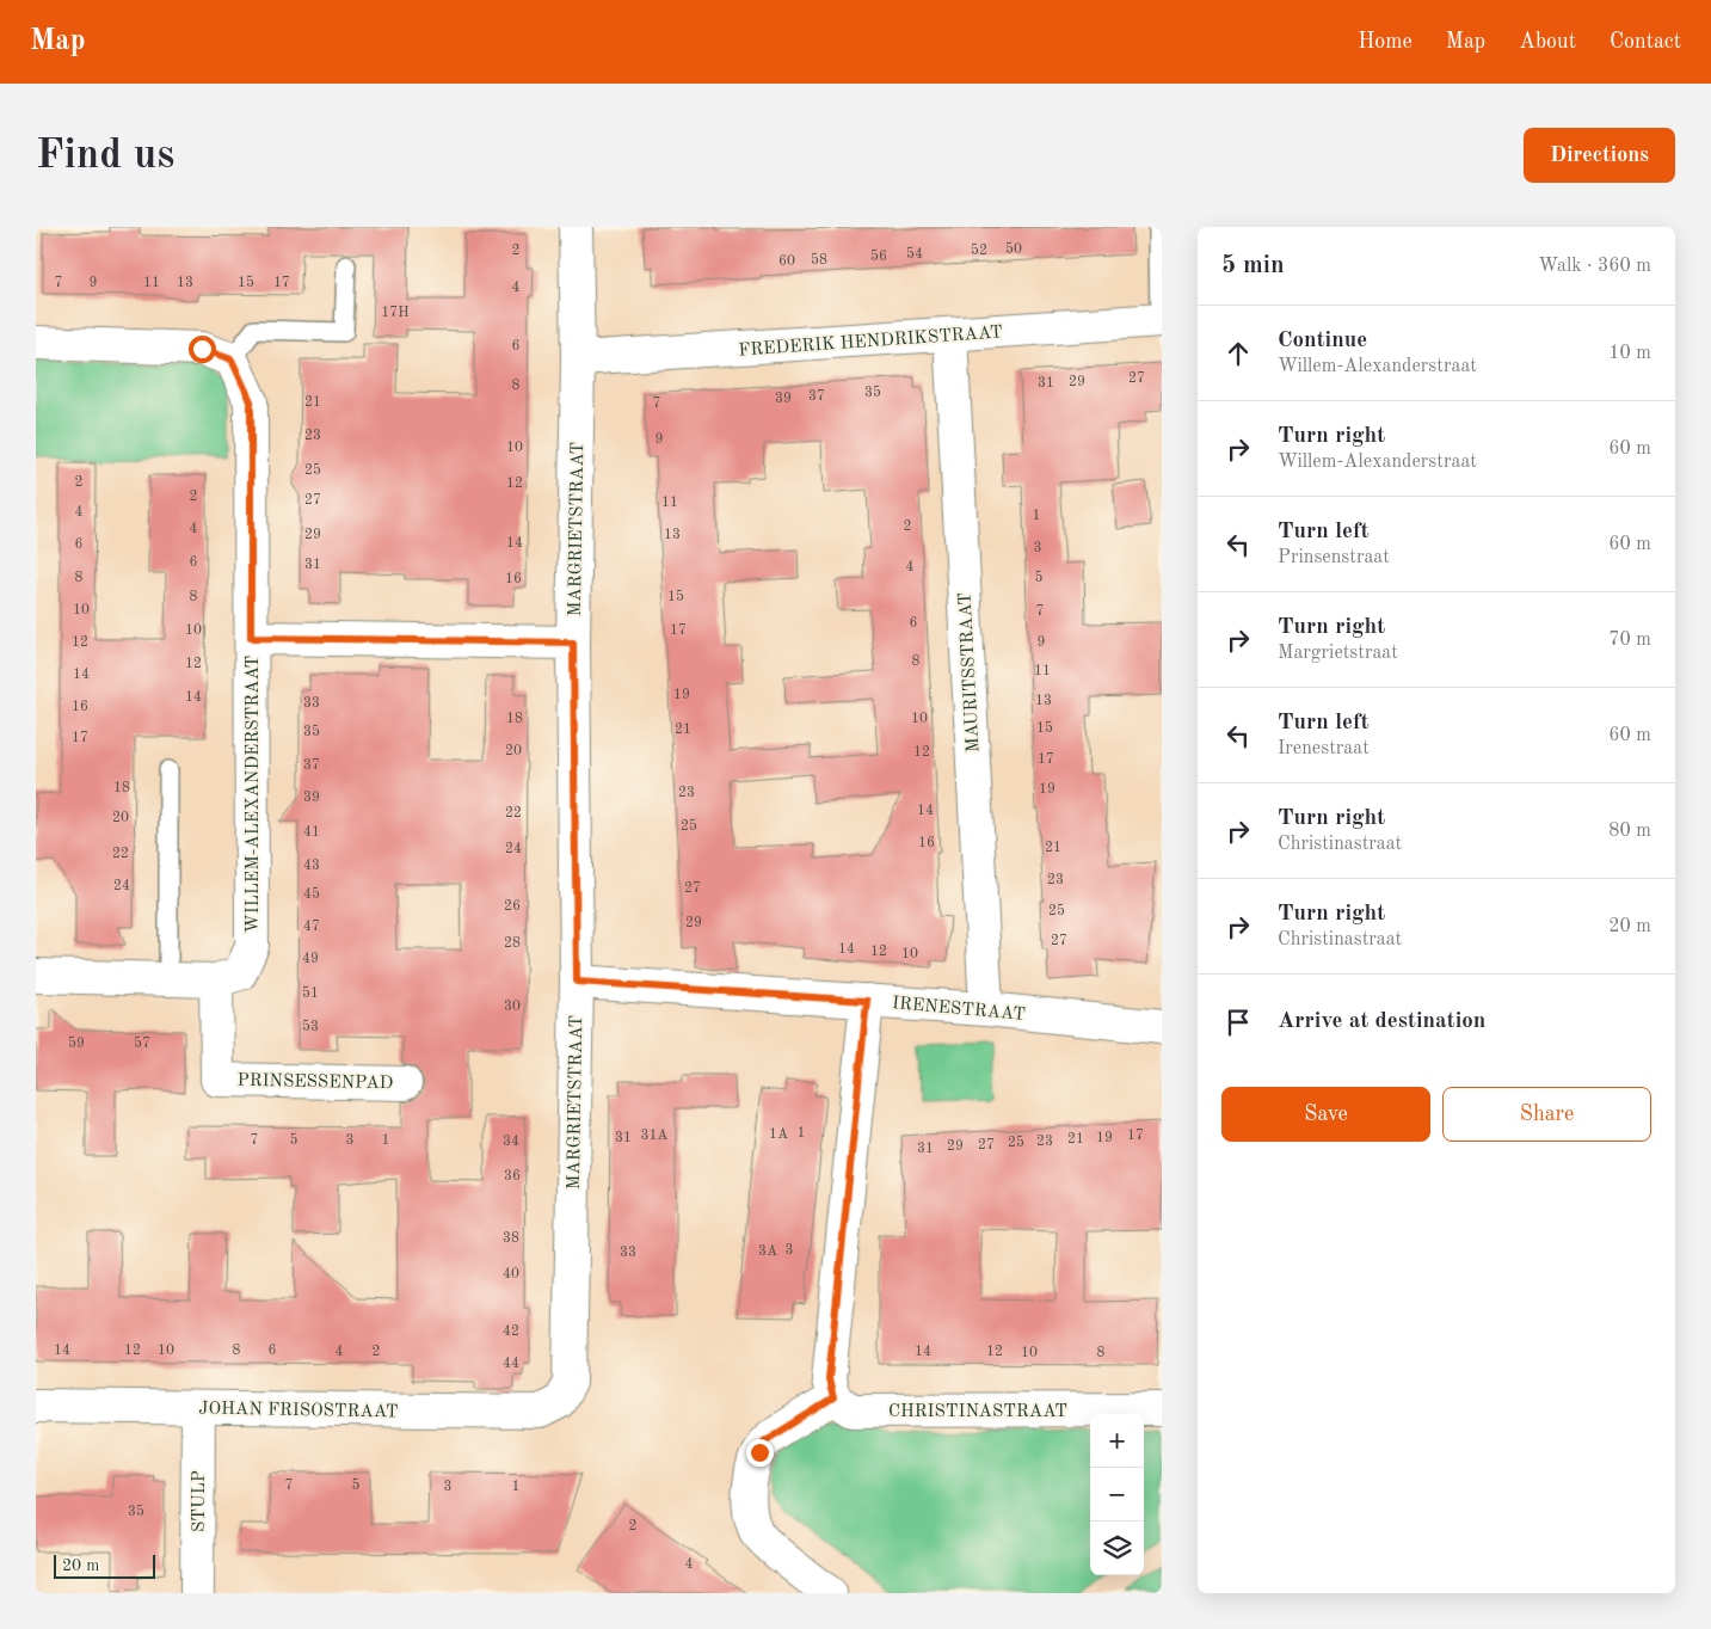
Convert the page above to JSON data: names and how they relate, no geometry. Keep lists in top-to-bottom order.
{
  "streets": {
    "street": [
      "FREDERIK HENDRIKSTRAAT",
      "MARGRIETSTRAAT",
      "MAURITSSTRAAT",
      "WILLEM-ALEXANDERSTRAAT",
      "IRENESTRAAT",
      "PRINSESSENPAD",
      "JOHAN FRISOSTRAAT",
      "CHRISTINASTRAAT",
      "STULP"
    ]
  },
  "crossings": [
    ["FREDERIK HENDRIKSTRAAT", "MARGRIETSTRAAT"],
    ["FREDERIK HENDRIKSTRAAT", "MAURITSSTRAAT"],
    ["MARGRIETSTRAAT", "IRENESTRAAT"],
    ["MARGRIETSTRAAT", "JOHAN FRISOSTRAAT"],
    ["MAURITSSTRAAT", "IRENESTRAAT"],
    ["WILLEM-ALEXANDERSTRAAT", "PRINSESSENPAD"],
    ["JOHAN FRISOSTRAAT", "STULP"]
  ],
  "house_numbers": [
    "50",
    "2",
    "52",
    "54",
    "56",
    "58",
    "60",
    "7",
    "9",
    "11",
    "13",
    "15",
    "17",
    "4",
    "17H",
    "6",
    "27",
    "29",
    "31",
    "8",
    "35",
    "37",
    "39",
    "21",
    "7",
    "23",
    "9",
    "10",
    "25",
    "2",
    "12",
    "2",
    "27",
    "11",
    "4",
    "1",
    "2",
    "4",
    "29",
    "13",
    "14",
    "6",
    "3",
    "6",
    "31",
    "4",
    "8",
    "5",
    "16",
    "8",
    "15",
    "10",
    "7",
    "6",
    "10",
    "17",
    "12",
    "9",
    "8",
    "12",
    "11",
    "14",
    "19",
    "14",
    "13",
    "33",
    "16",
    "18",
    "10",
    "15",
    "21",
    "35",
    "17",
    "20",
    "12",
    "17",
    "37",
    "18",
    "19",
    "23",
    "39",
    "14",
    "22",
    "20",
    "25",
    "41",
    "16",
    "21",
    "24",
    "22",
    "43",
    "23",
    "24",
    "27",
    "45",
    "26",
    "25",
    "29",
    "47",
    "27",
    "28",
    "14",
    "12",
    "10",
    "49",
    "51",
    "30",
    "53",
    "59",
    "57",
    "1",
    "1A",
    "31A",
    "17",
    "31",
    "19",
    "21",
    "7",
    "5",
    "3",
    "1",
    "34",
    "23",
    "25",
    "27",
    "29",
    "31",
    "36",
    "38",
    "3",
    "3A",
    "33",
    "40",
    "42",
    "14",
    "12",
    "10",
    "8",
    "6",
    "4",
    "2",
    "14",
    "12",
    "10",
    "8",
    "44",
    "7",
    "5",
    "3",
    "1",
    "35",
    "2",
    "4"
  ],
  "scale_bar": "20 m",
  "page": {
    "header": "Map",
    "nav": [
      "Home",
      "Map",
      "About",
      "Contact"
    ],
    "buttons": [
      "Directions",
      ["Save", "Share"]
    ],
    "title": "Find us",
    "heading": ["5 min", "Walk · 360 m"],
    "list": [
      ["Continue", "Willem-Alexanderstraat", "10 m"],
      ["Turn right", "Willem-Alexanderstraat", "60 m"],
      ["Turn left", "Prinsenstraat", "60 m"],
      ["Turn right", "Margrietstraat", "70 m"],
      ["Turn left", "Irenestraat", "60 m"],
      ["Turn right", "Christinastraat", "80 m"],
      ["Turn right", "Christinastraat", "20 m"],
      "Arrive at destination"
    ],
    "map_buttons": ["+", "−"],
    "scale": "20 m"
  }
}
